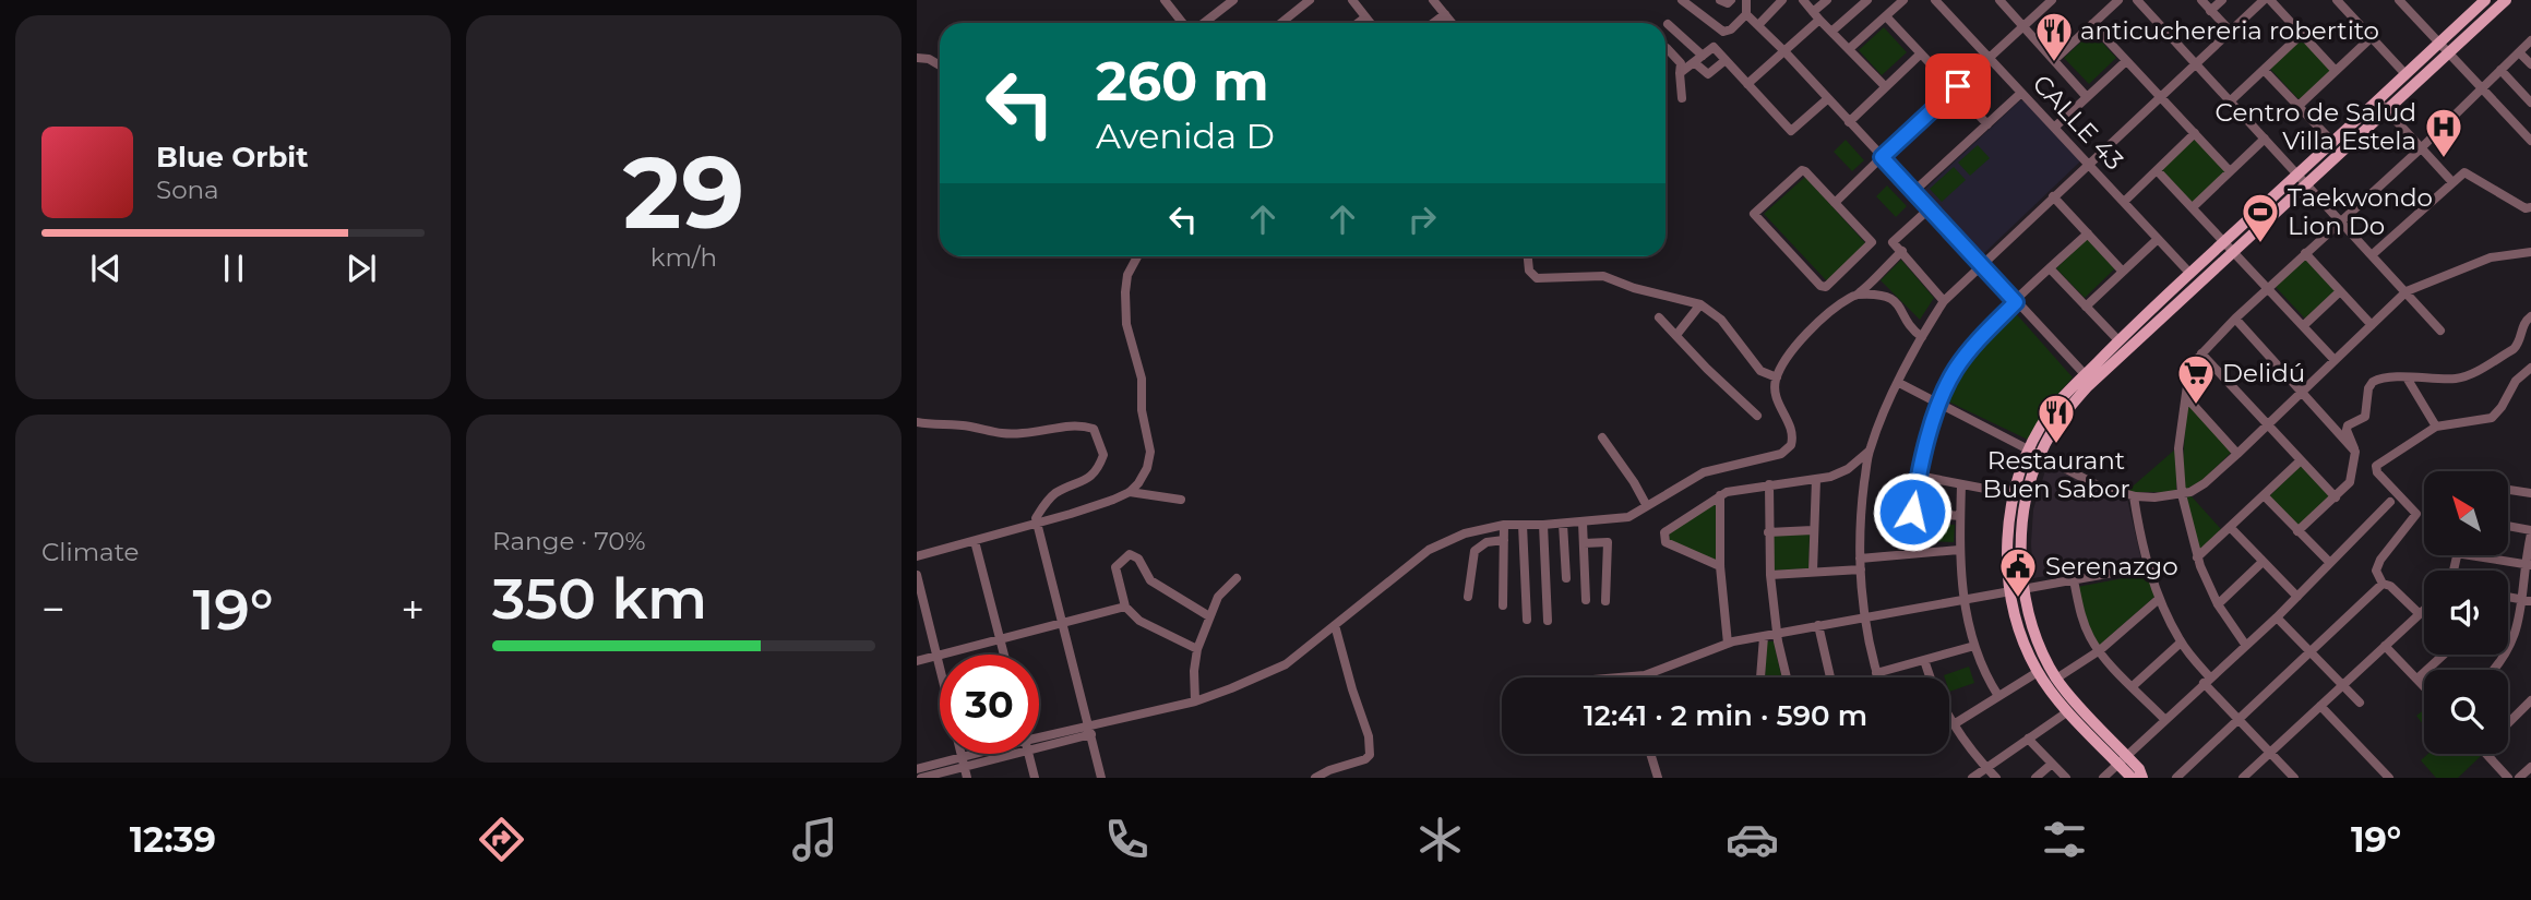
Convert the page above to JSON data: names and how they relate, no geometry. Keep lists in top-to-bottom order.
{
  "streets": {
    "street": ["CALLE 43"]
  },
  "places": {
    "restaurant": ["anticuchereria robertito", "Restaurant Buen Sabor"],
    "hospital": ["Centro de Salud Villa Estela"],
    "sports": ["Taekwondo Lion Do"],
    "supermarket": ["Delidú"],
    "public building": ["Serenazgo"]
  },
  "north": "top left",
  "page": {
    "tile": [
      ["29", "km/h"],
      "Climate",
      ["Range · 70%", "350 km"]
    ],
    "turn": ["260 m", "Avenida D"],
    "song": ["Blue Orbit", "Sona"],
    "heat": ["−", "19°", "+"],
    "limit": "30",
    "trip": "12:41 · 2 min · 590 m",
    "tabs": ["12:39", "19°"]
  }
}
